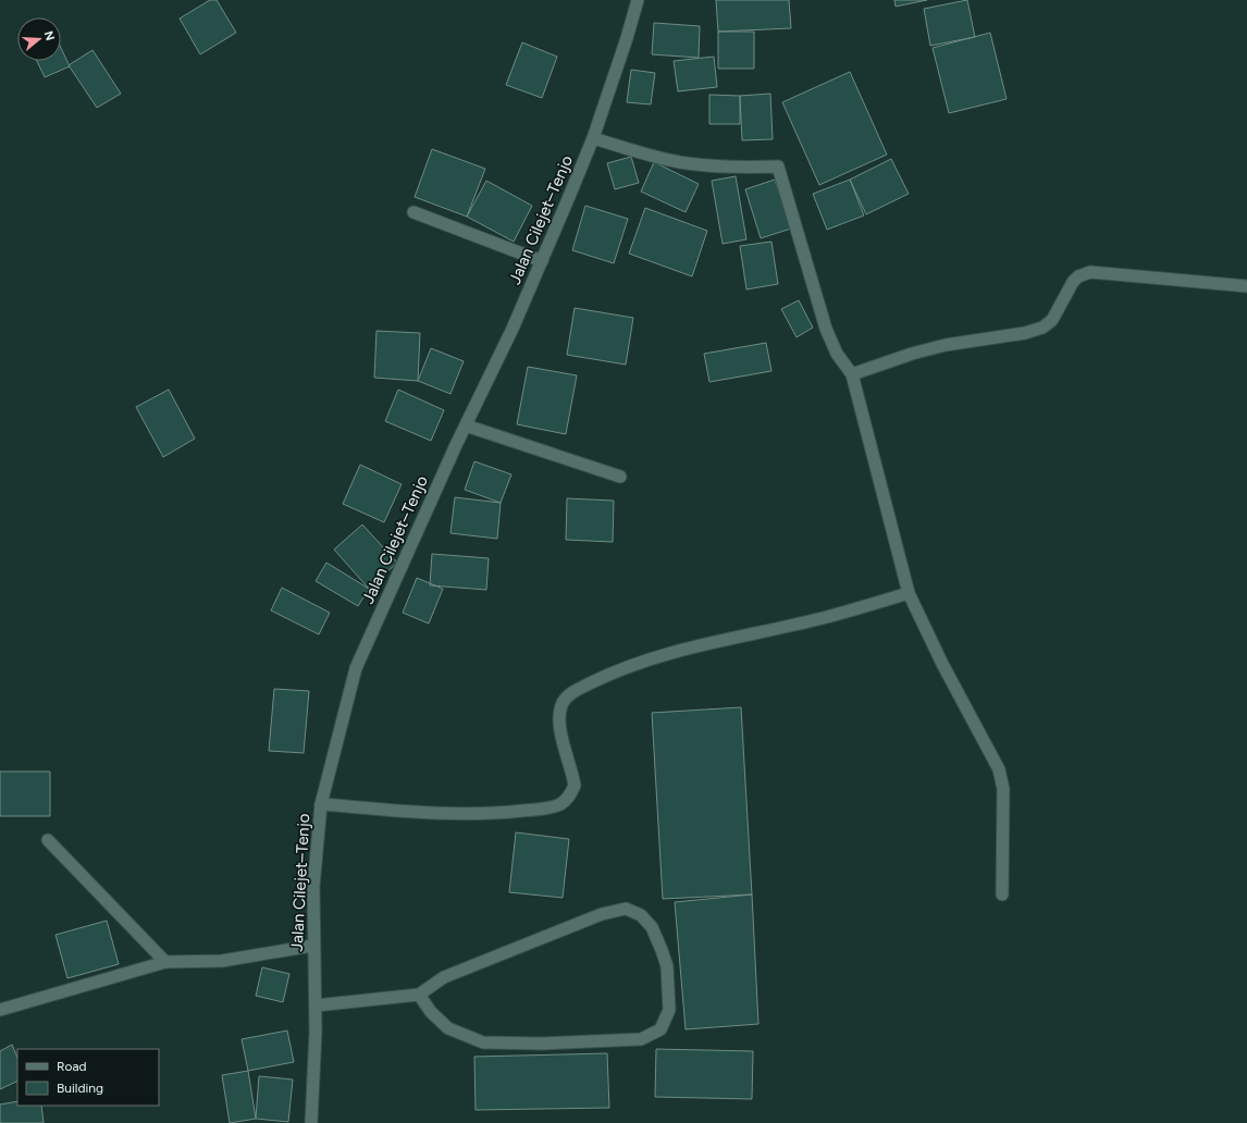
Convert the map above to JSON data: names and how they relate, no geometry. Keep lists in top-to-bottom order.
{
  "streets": {
    "street": ["Jalan Cilejet–Tenjo"]
  },
  "legend": ["Road", "Building"],
  "north": "right"
}
